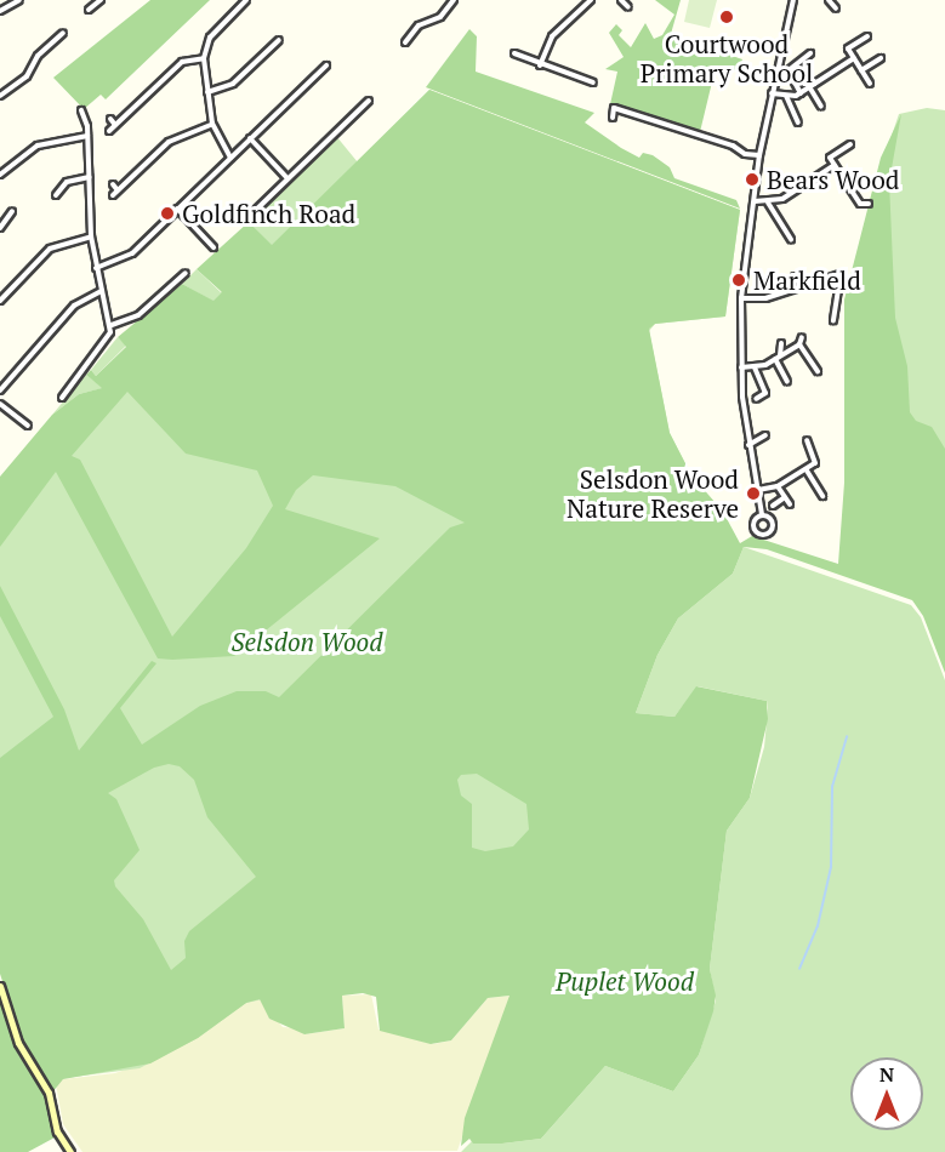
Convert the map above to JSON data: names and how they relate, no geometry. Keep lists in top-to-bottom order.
{
  "parks": ["Selsdon Wood", "Puplet Wood"],
  "places": [
    "Courtwood Primary School",
    "Bears Wood",
    "Goldfinch Road",
    "Markfield",
    "Selsdon Wood Nature Reserve"
  ],
  "north": "top"
}
